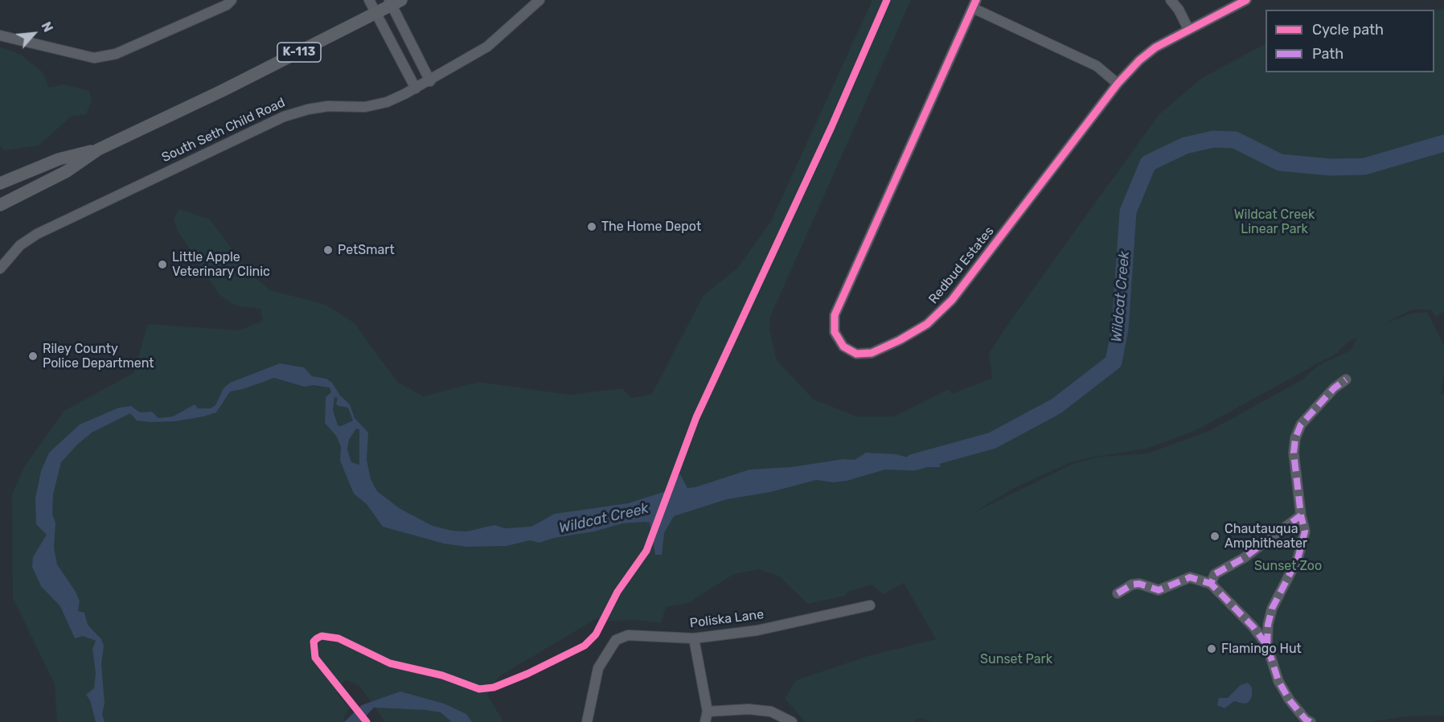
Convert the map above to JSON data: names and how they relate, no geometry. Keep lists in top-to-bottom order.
{
  "streets": {
    "main road": ["K-113"],
    "street": ["South Seth Child Road", "Redbud Estates", "Poliska Lane"]
  },
  "water": ["Wildcat Creek"],
  "parks": ["Wildcat Creek Linear Park", "Sunset Zoo", "Sunset Park"],
  "places": [
    "The Home Depot",
    "PetSmart",
    "Little Apple Veterinary Clinic",
    "Riley County Police Department",
    "Chautauqua Amphitheater",
    "Flamingo Hut"
  ],
  "legend": ["Cycle path", "Path"],
  "north": "top right"
}
